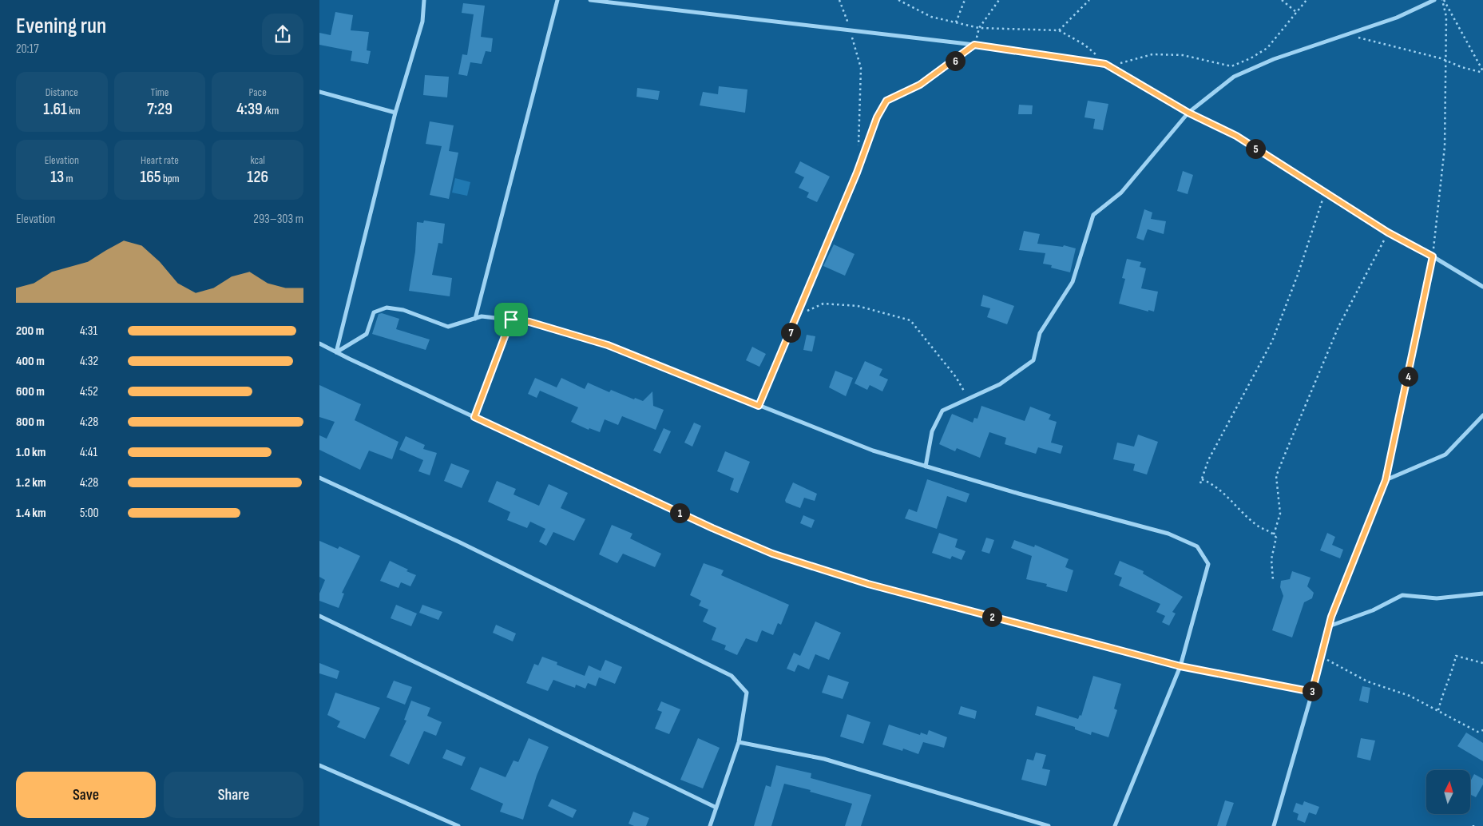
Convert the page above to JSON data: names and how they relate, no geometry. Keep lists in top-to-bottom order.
{
  "north": "top",
  "page": {
    "heading": ["Evening run", "20:17"],
    "pins": [
      "6",
      "5",
      "7",
      "4",
      "1",
      "2",
      "3"
    ],
    "stats": [
      ["Distance", "1.61 km"],
      ["Time", "7:29"],
      ["Pace", "4:39 /km"],
      ["Elevation", "13 m"],
      ["Heart rate", "165 bpm"],
      ["kcal", "126"]
    ],
    "chart": ["Elevation", "293–303 m"],
    "list": [
      {
        "name": "200 m",
        "note": "4:31"
      },
      {
        "name": "400 m",
        "note": "4:32"
      },
      {
        "name": "600 m",
        "note": "4:52"
      },
      {
        "name": "800 m",
        "note": "4:28"
      },
      {
        "name": "1.0 km",
        "note": "4:41"
      },
      {
        "name": "1.2 km",
        "note": "4:28"
      },
      {
        "name": "1.4 km",
        "note": "5:00"
      }
    ],
    "buttons": ["Save", "Share"]
  }
}
